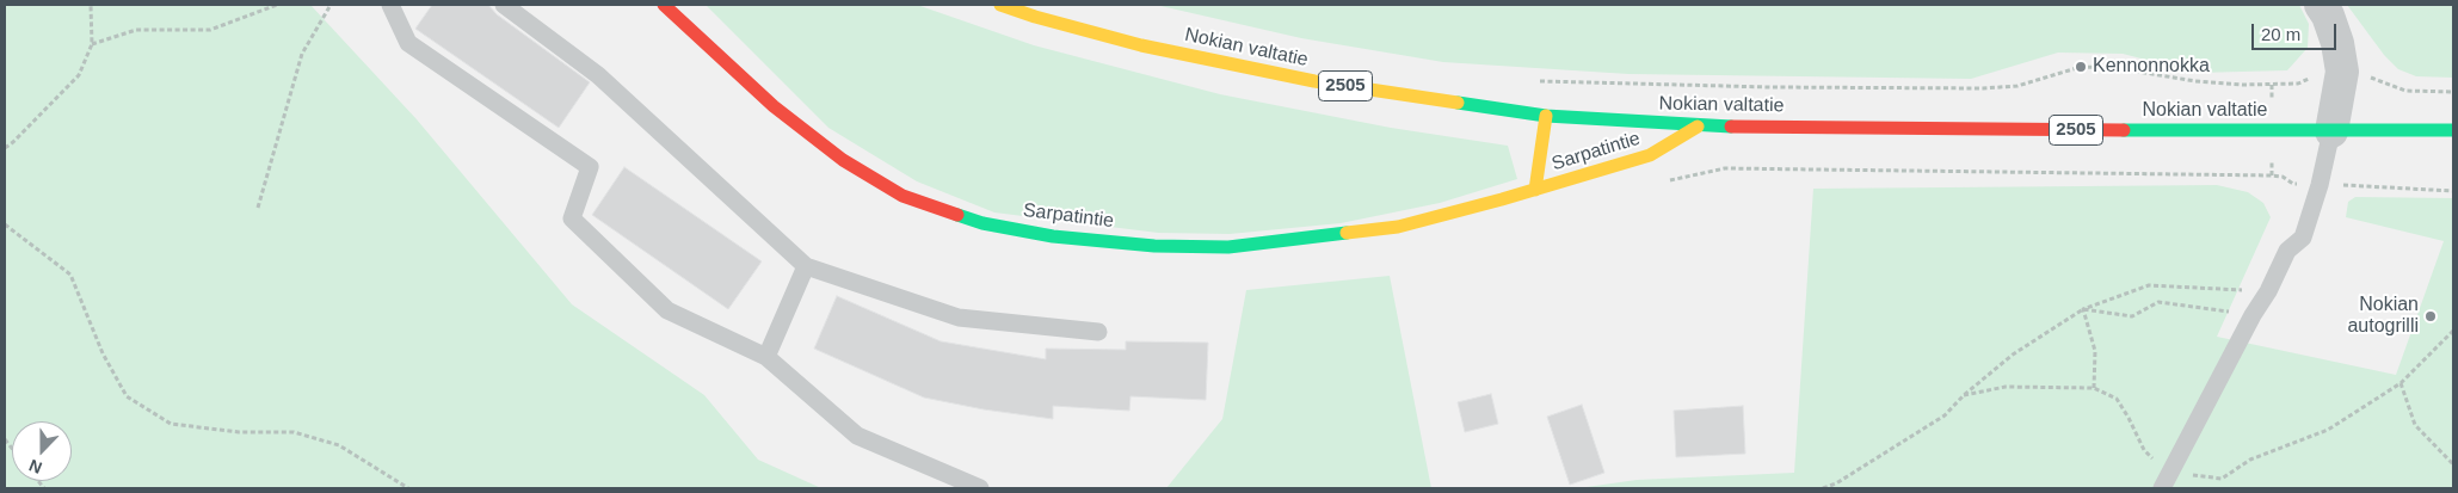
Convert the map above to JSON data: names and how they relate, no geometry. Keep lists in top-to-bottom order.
{
  "streets": {
    "main road": ["Nokian valtatie", "2505", "Sarpatintie"]
  },
  "crossings": [
    ["Nokian valtatie", "Sarpatintie"]
  ],
  "places": ["Kennonnokka", "Nokian autogrilli"],
  "scale_bar": "20 m",
  "north": "bottom"
}
